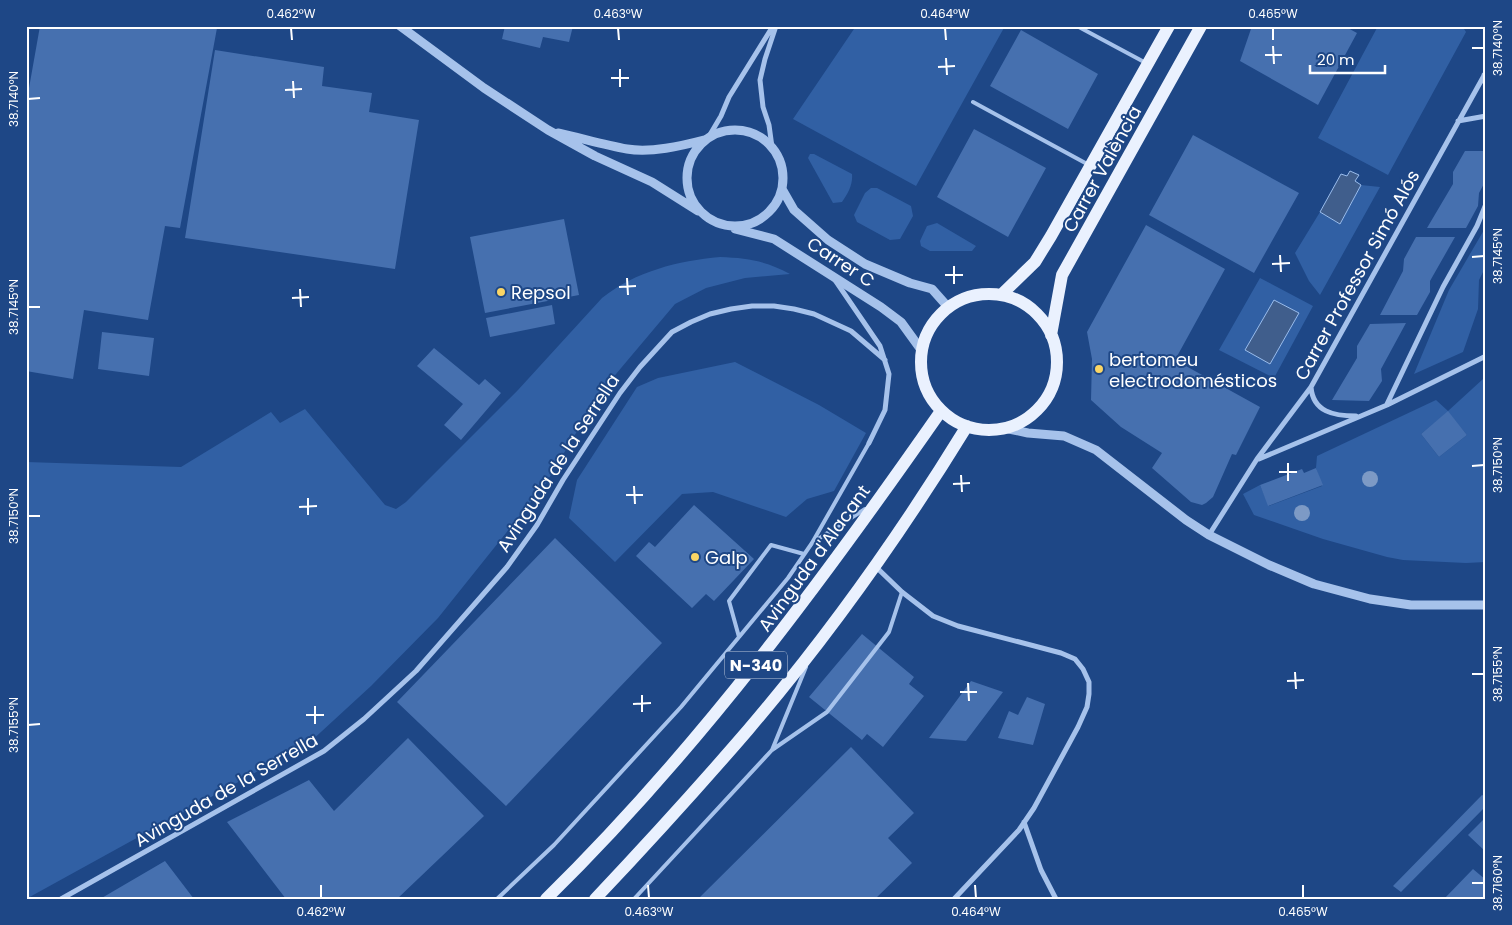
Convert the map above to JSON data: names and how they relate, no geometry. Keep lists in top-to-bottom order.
{
  "streets": {
    "main road": ["Carrer València", "Avinguda d'Alacant", "N-340"],
    "street": ["Carrer C", "Carrer Professor Simó Alós", "Avinguda de la Serrella"]
  },
  "crossings": [
    ["Carrer València", "Carrer C"],
    ["Carrer València", "Avinguda d'Alacant"],
    ["Carrer València", "N-340"],
    ["Carrer C", "Avinguda d'Alacant"],
    ["Carrer C", "N-340"],
    ["Avinguda d'Alacant", "N-340"]
  ],
  "places": ["Repsol", "bertomeu electrodomésticos", "Galp"],
  "scale_bar": "20 m",
  "coordinates": [
    "0.462°W",
    "0.463°W",
    "0.464°W",
    "0.465°W",
    "38.7140°N",
    "38.7145°N",
    "38.7150°N",
    "38.7155°N",
    "38.7160°N"
  ]
}
